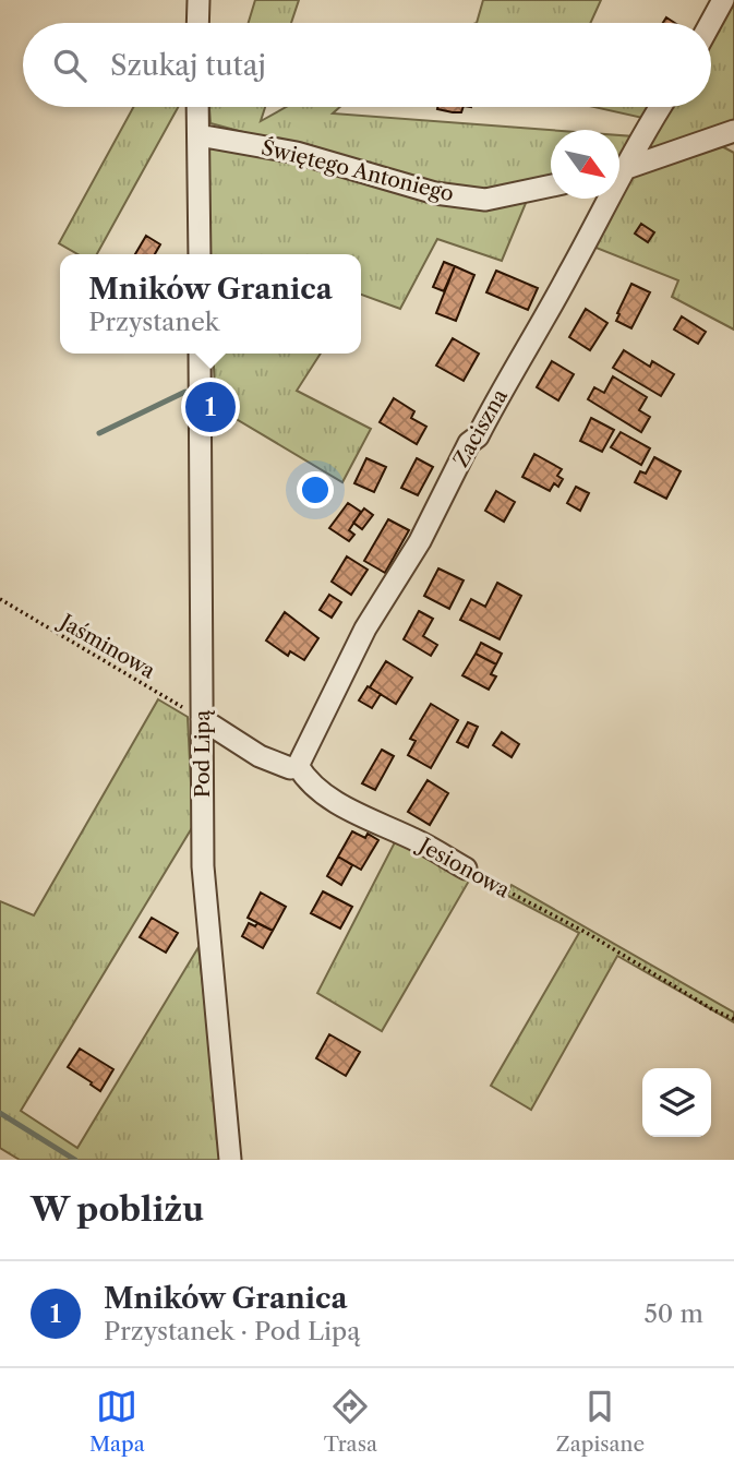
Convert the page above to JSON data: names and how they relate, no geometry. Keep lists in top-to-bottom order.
{
  "streets": {
    "street": [
      "Świętego Antoniego",
      "Zaciszna",
      "Pod Lipą",
      "Jesionowa"
    ],
    "path": ["Jaśminowa"]
  },
  "crossings": [
    ["Zaciszna", "Jesionowa"],
    ["Jaśminowa", "Pod Lipą"]
  ],
  "north": "bottom right",
  "page": {
    "search": "Szukaj tutaj",
    "popup": ["Mników Granica", "Przystanek"],
    "pins": "1",
    "heading": "W pobliżu",
    "list": [
      {
        "mark": "1",
        "name": "Mników Granica",
        "note": "Przystanek · Pod Lipą",
        "value": "50 m"
      }
    ],
    "nav": ["Mapa", "Trasa", "Zapisane"]
  }
}
